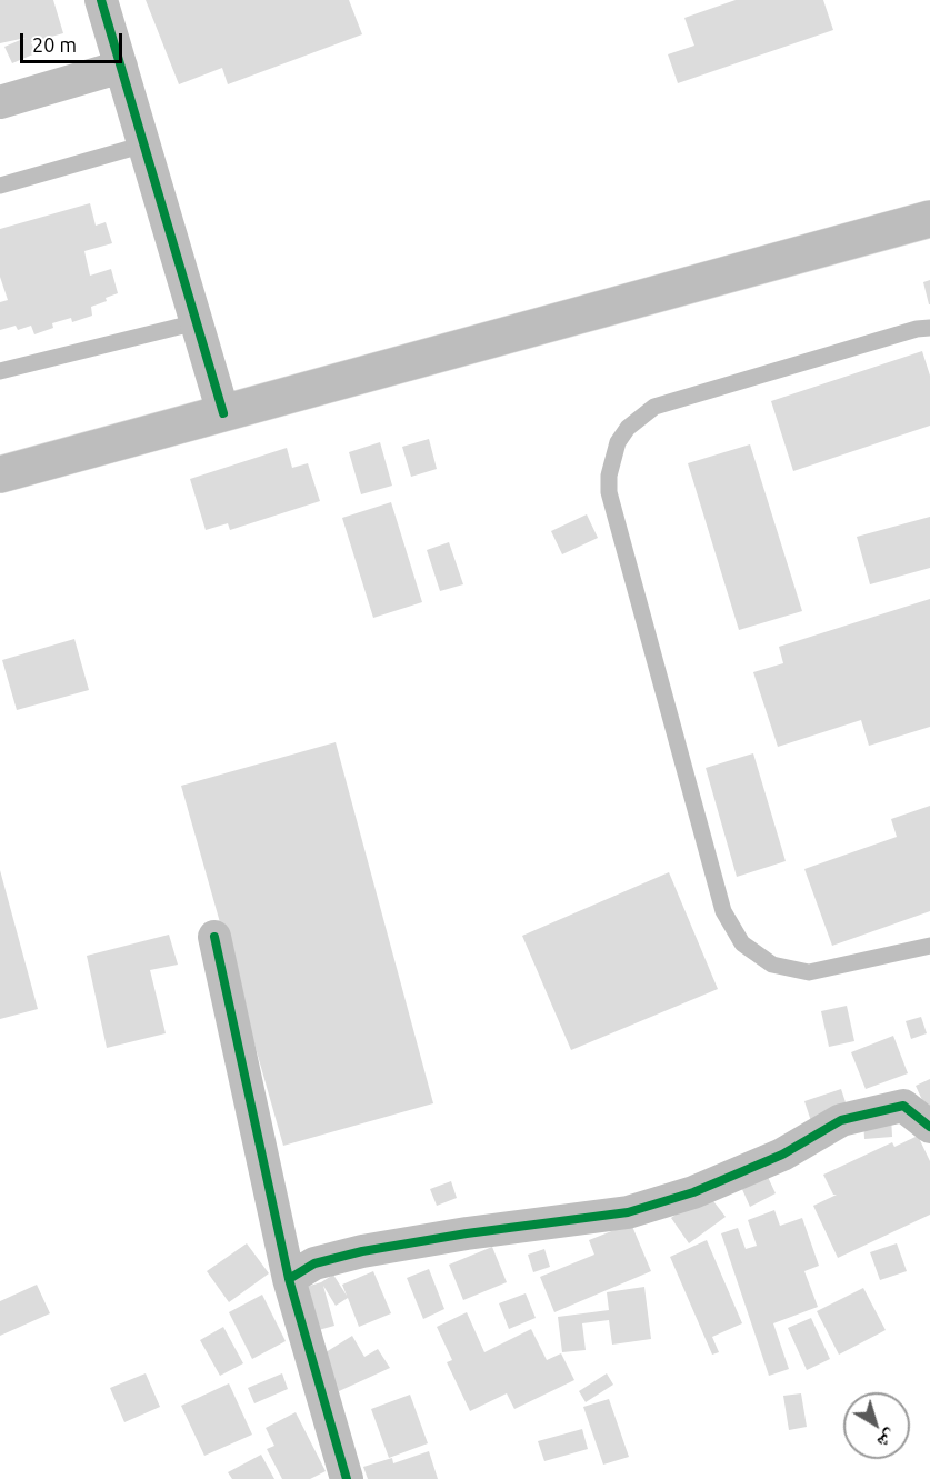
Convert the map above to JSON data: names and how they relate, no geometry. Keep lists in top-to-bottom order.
{
  "scale_bar": "20 m",
  "north": "bottom right"
}
